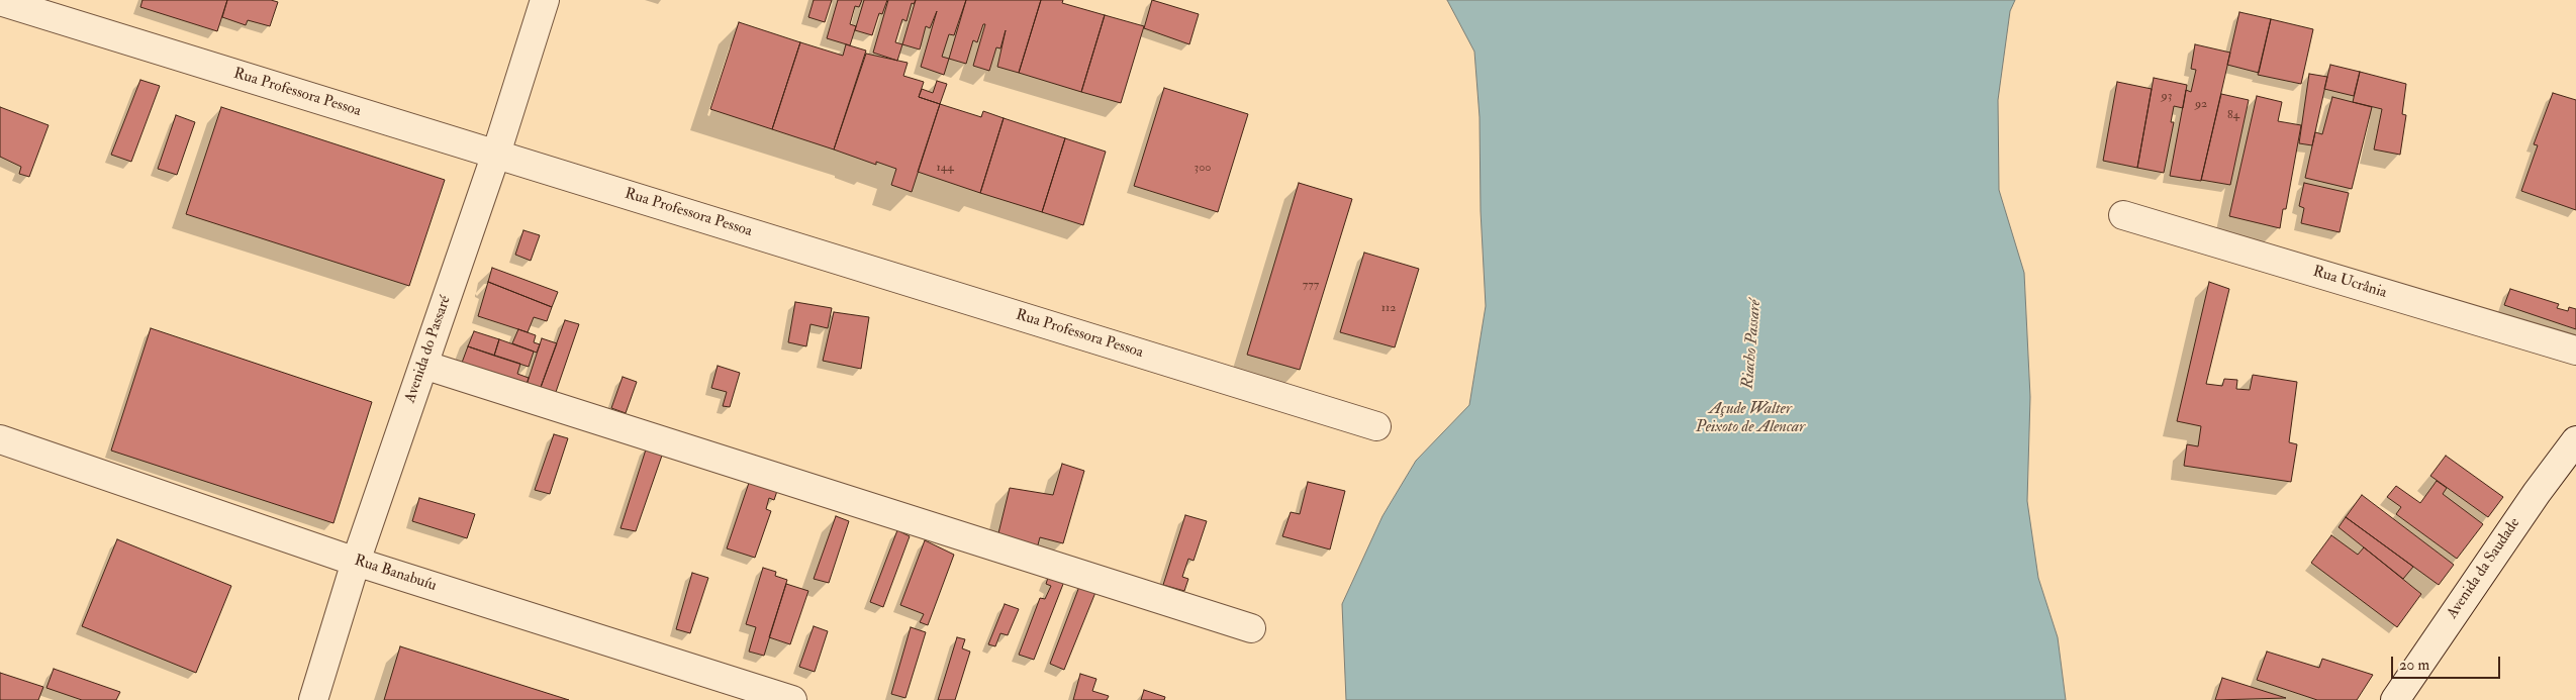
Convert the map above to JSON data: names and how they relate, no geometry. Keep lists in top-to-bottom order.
{
  "streets": {
    "street": [
      "Rua Professora Pessoa",
      "Rua Ucrânia",
      "Avenida do Passaré",
      "Avenida da Saudade",
      "Rua Banabuíu"
    ]
  },
  "crossings": [
    ["Rua Professora Pessoa", "Avenida do Passaré"],
    ["Avenida do Passaré", "Rua Banabuíu"]
  ],
  "water": ["Riacho Passaré", "Açude Walter Peixoto de Alencar"],
  "house_numbers": [
    "93",
    "92",
    "84",
    "144",
    "300",
    "777",
    "112"
  ],
  "scale_bar": "20 m"
}
